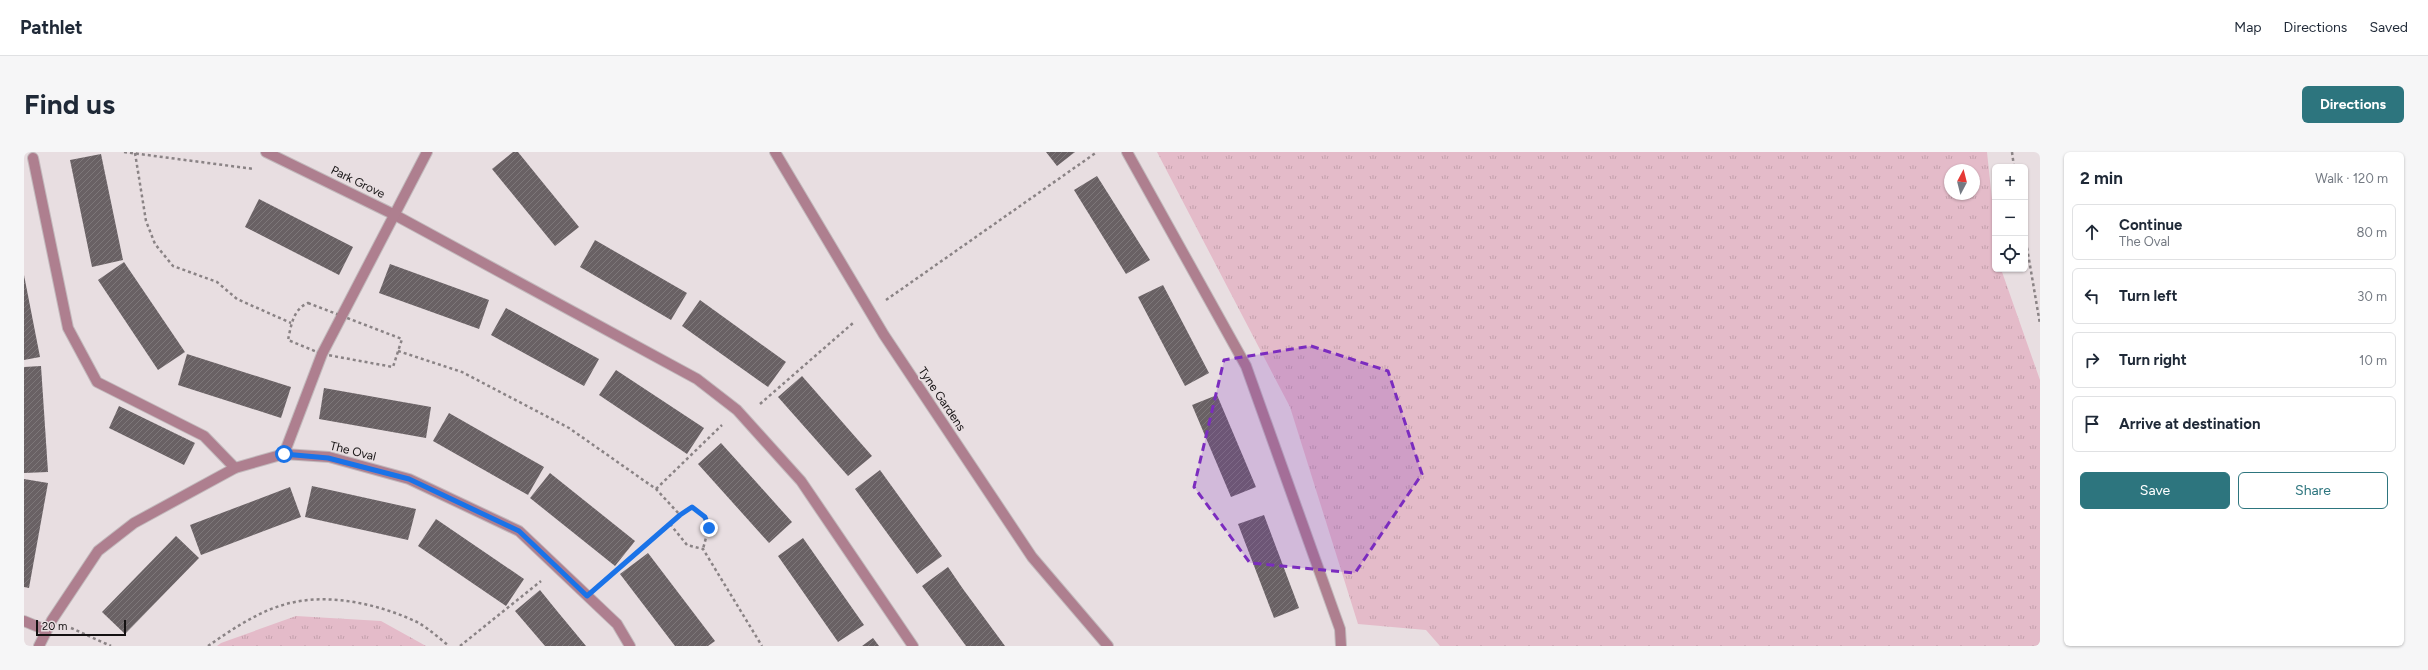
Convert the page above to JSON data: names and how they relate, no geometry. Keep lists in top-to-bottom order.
{
  "streets": {
    "street": ["Park Grove", "Tyne Gardens", "The Oval"]
  },
  "scale_bar": "20 m",
  "north": "top",
  "page": {
    "header": "Pathlet",
    "nav": ["Map", "Directions", "Saved"],
    "buttons": [
      "Directions",
      ["Save", "Share"]
    ],
    "title": "Find us",
    "heading": ["2 min", "Walk · 120 m"],
    "map_buttons": ["+", "−"],
    "list": [
      ["Continue", "The Oval", "80 m"],
      ["Turn left", "30 m"],
      ["Turn right", "10 m"],
      "Arrive at destination"
    ],
    "scale": "20 m"
  }
}
